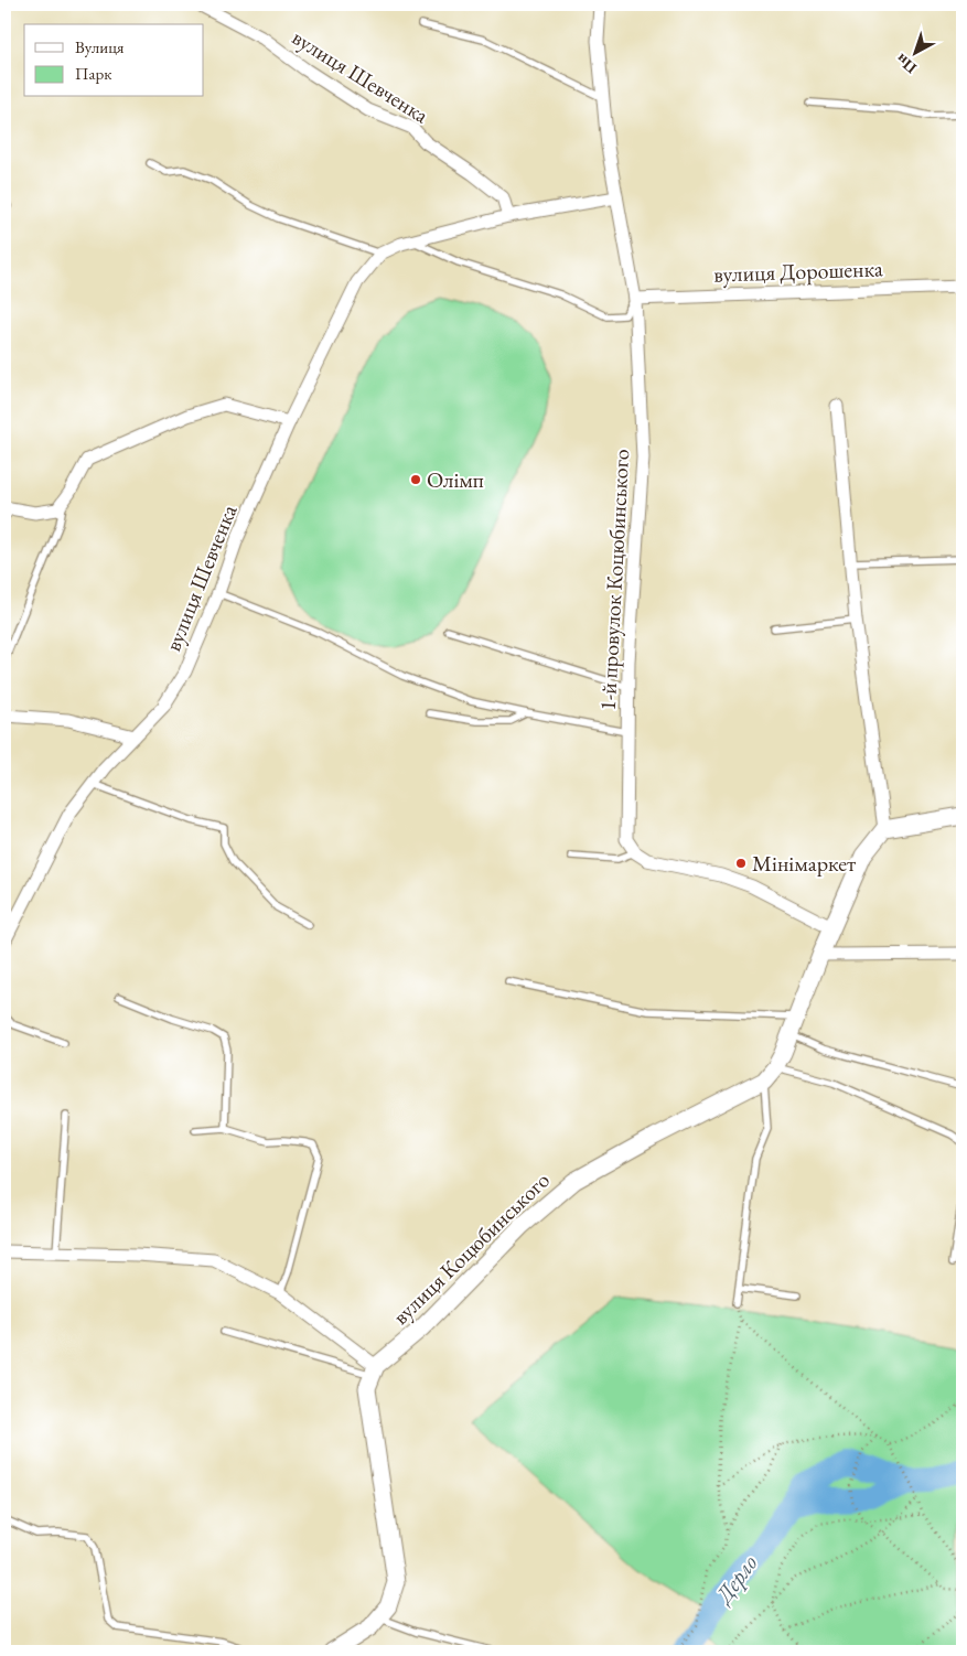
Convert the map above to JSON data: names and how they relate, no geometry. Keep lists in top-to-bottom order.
{
  "streets": {
    "street": [
      "вулиця Шевченка",
      "вулиця Дорошенка",
      "1-й провулок Коцюбинського",
      "вулиця Коцюбинського"
    ]
  },
  "crossings": [
    ["вулиця Шевченка", "1-й провулок Коцюбинського"],
    ["вулиця Дорошенка", "1-й провулок Коцюбинського"]
  ],
  "water": ["Дерло"],
  "places": ["Олімп", "Мінімаркет"],
  "legend": ["Вулиця", "Парк"],
  "north": "bottom left"
}
